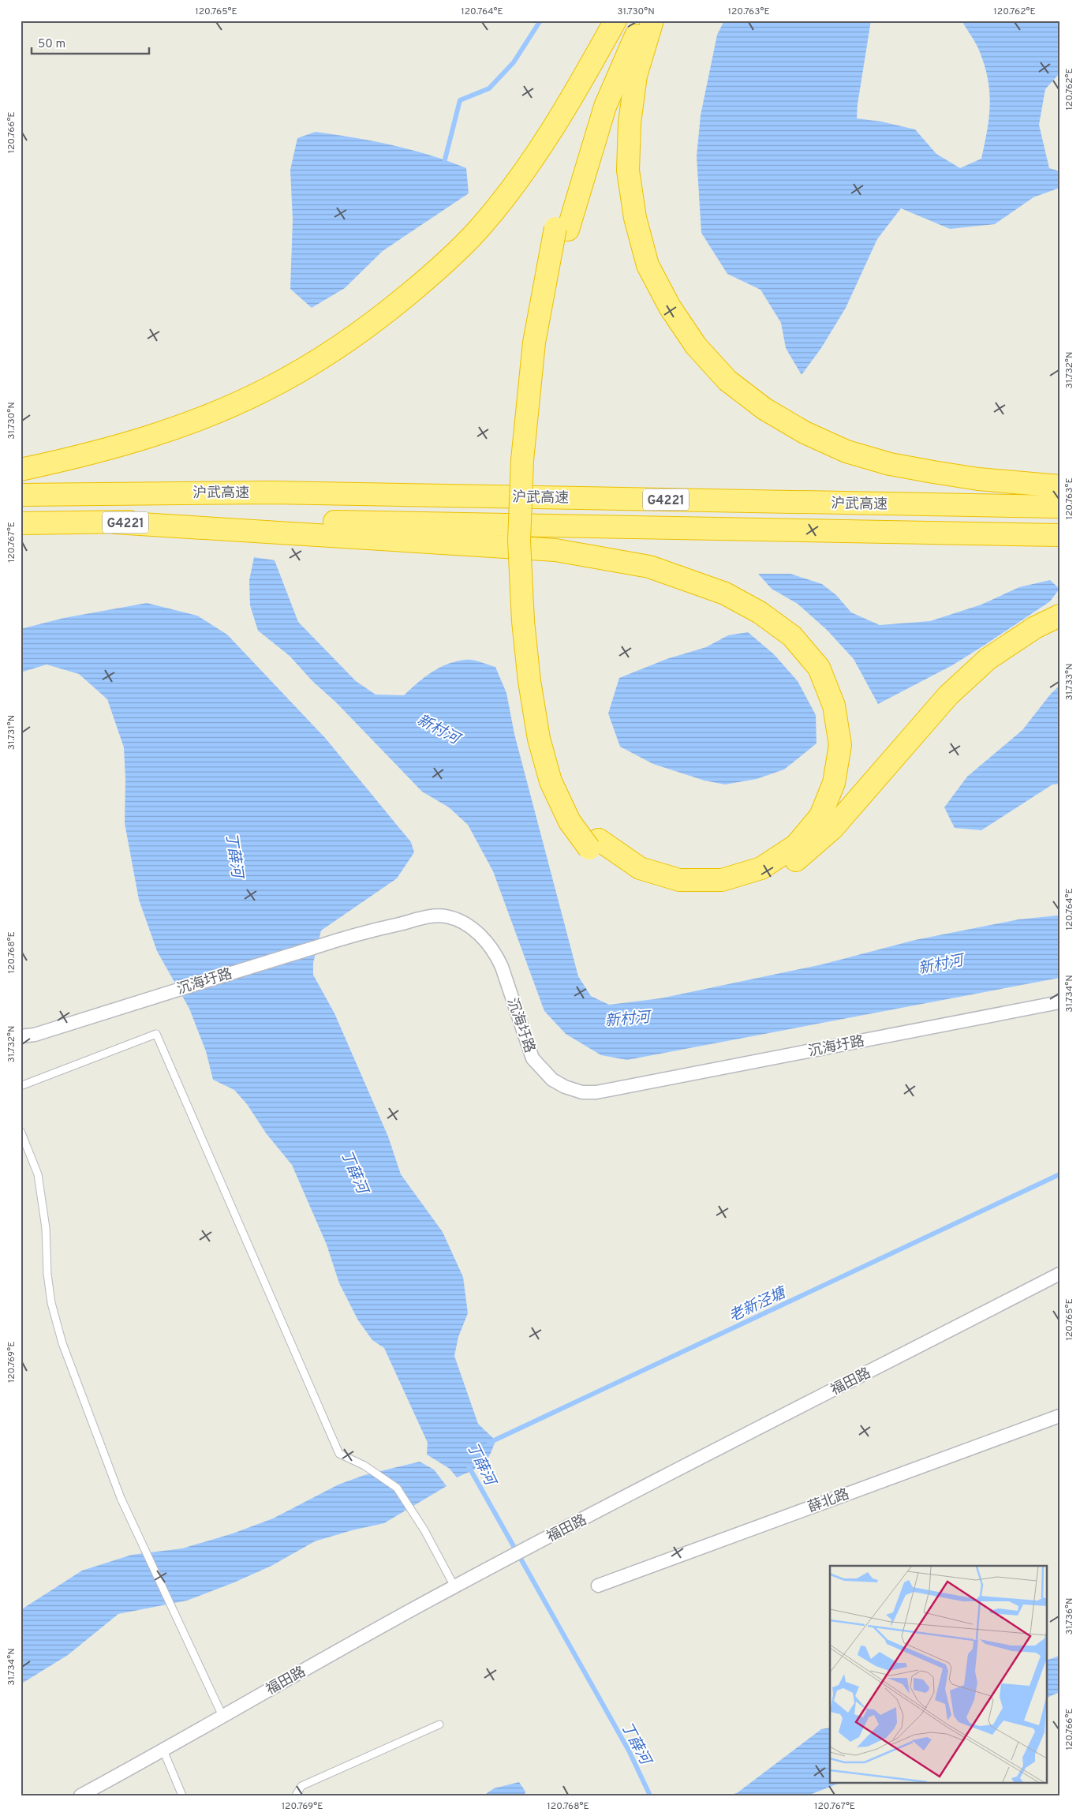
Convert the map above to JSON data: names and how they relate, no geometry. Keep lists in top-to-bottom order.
{
  "streets": {
    "highway": ["沪武高速", "G4221"],
    "street": ["沉海圩路", "福田路", "薛北路"]
  },
  "water": ["新村河", "丁薛河", "老新泾塘"],
  "scale_bar": "50 m",
  "coordinates": [
    "120.765°E",
    "120.764°E",
    "31.730°N",
    "120.763°E",
    "120.762°E",
    "120.766°E",
    "31.732°N",
    "120.767°E",
    "31.733°N",
    "31.731°N",
    "120.768°E",
    "31.734°N",
    "120.769°E",
    "31.736°N"
  ]
}
